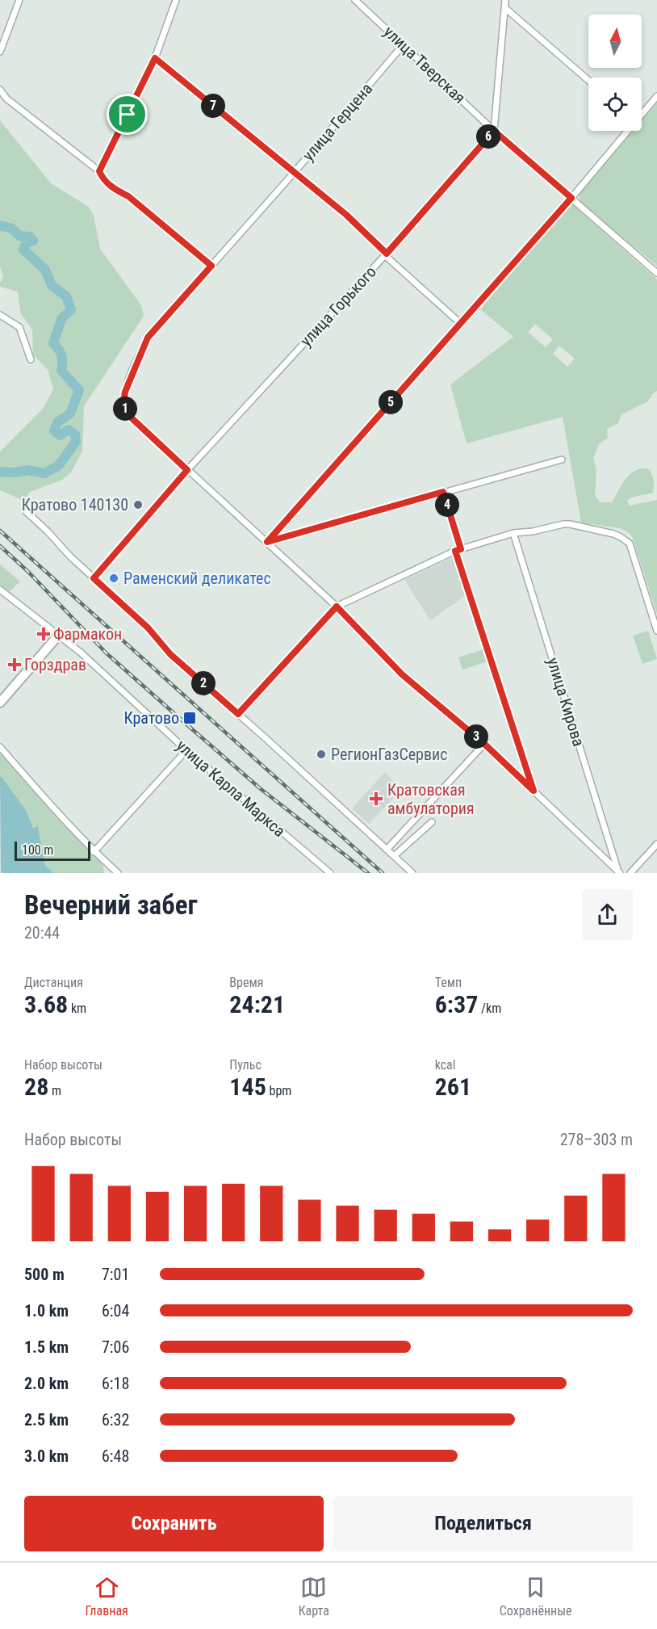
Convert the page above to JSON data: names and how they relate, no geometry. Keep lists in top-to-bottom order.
{
  "streets": {
    "street": [
      "улица Тверская",
      "улица Герцена",
      "улица Горького",
      "улица Кирова",
      "улица Карла Маркса"
    ]
  },
  "crossings": [
    ["улица Тверская", "улица Герцена"],
    ["улица Тверская", "улица Горького"],
    ["улица Герцена", "улица Горького"],
    ["улица Герцена", "улица Кирова"]
  ],
  "places": {
    "other": ["Кратово 140130", "Раменский деликатес", "РегионГазСервис"],
    "health": ["Фармакон", "Горздрав", "Кратовская амбулатория"],
    "transit": ["Кратово"]
  },
  "scale_bar": "100 m",
  "north": "top",
  "page": {
    "pins": [
      "7",
      "6",
      "5",
      "1",
      "4",
      "2",
      "3"
    ],
    "scale": "100 m",
    "heading": ["Вечерний забег", "20:44"],
    "stats": [
      ["Дистанция", "3.68 km"],
      ["Время", "24:21"],
      ["Темп", "6:37 /km"],
      ["Набор высоты", "28 m"],
      ["Пульс", "145 bpm"],
      ["kcal", "261"]
    ],
    "chart": ["Набор высоты", "278–303 m"],
    "list": [
      {
        "name": "500 m",
        "note": "7:01"
      },
      {
        "name": "1.0 km",
        "note": "6:04"
      },
      {
        "name": "1.5 km",
        "note": "7:06"
      },
      {
        "name": "2.0 km",
        "note": "6:18"
      },
      {
        "name": "2.5 km",
        "note": "6:32"
      },
      {
        "name": "3.0 km",
        "note": "6:48"
      }
    ],
    "buttons": ["Сохранить", "Поделиться"],
    "tabs": ["Главная", "Карта", "Сохранённые"]
  }
}
